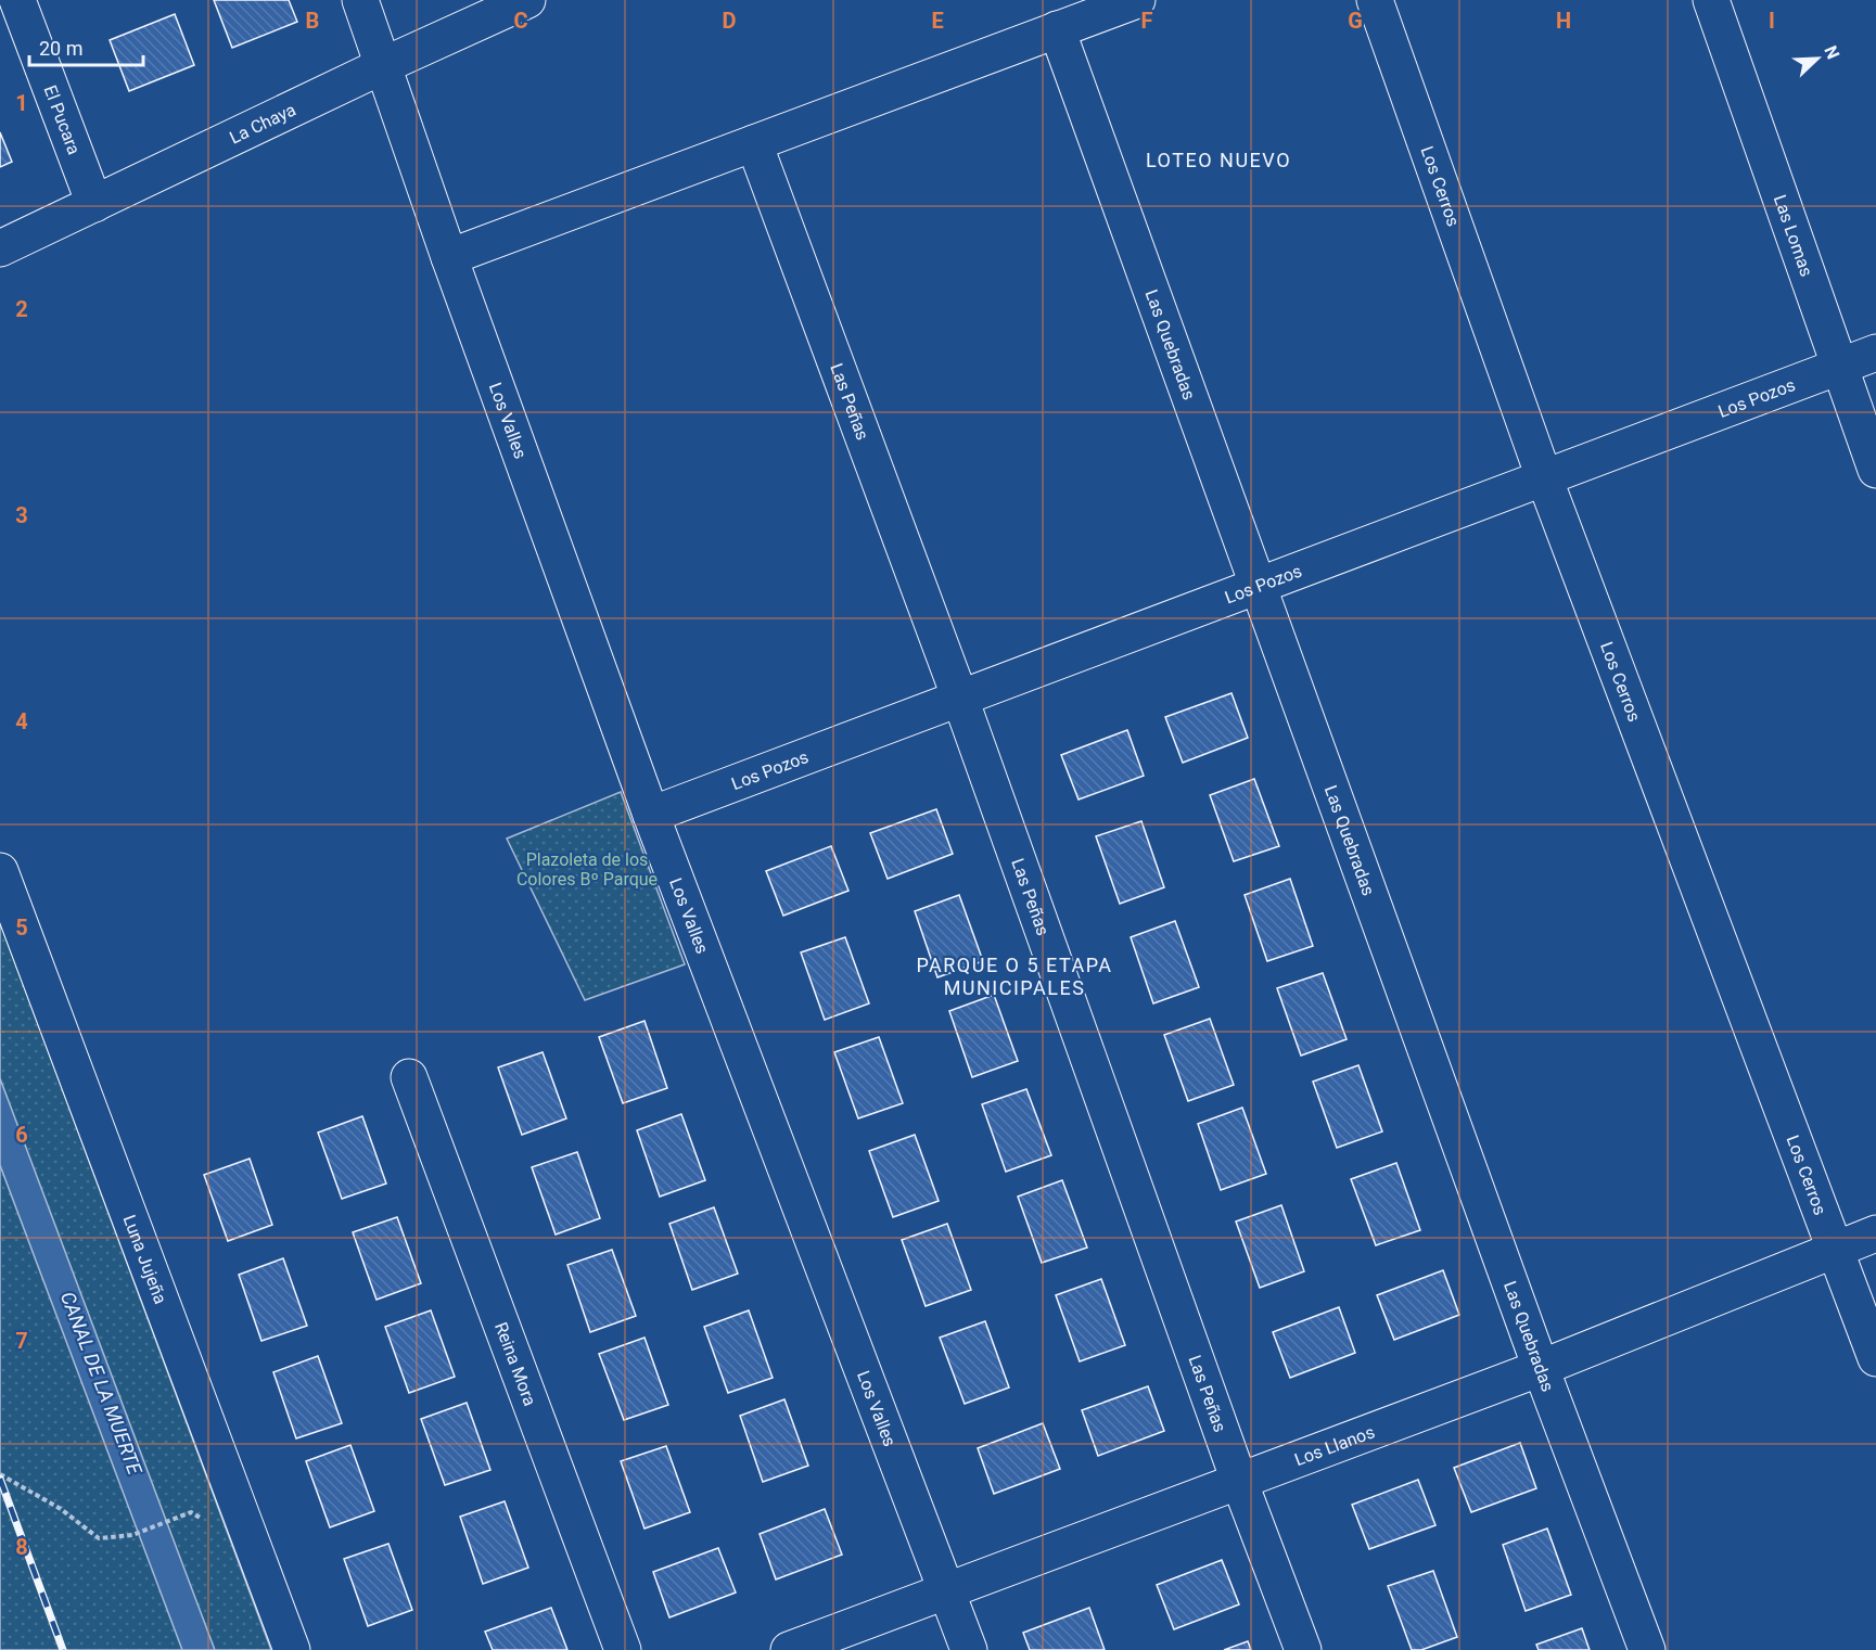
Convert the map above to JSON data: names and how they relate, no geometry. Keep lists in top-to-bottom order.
{
  "streets": {
    "street": [
      "El Pucara",
      "La Chaya",
      "Los Cerros",
      "Las Lomas",
      "Las Quebradas",
      "Los Pozos",
      "Las Peñas",
      "Los Valles",
      "Luna Jujeña",
      "Reina Mora",
      "Los Llanos"
    ]
  },
  "crossings": [
    ["El Pucara", "La Chaya"],
    ["La Chaya", "Los Valles"],
    ["Los Cerros", "Los Pozos"],
    ["Los Cerros", "Los Llanos"],
    ["Las Lomas", "Los Pozos"],
    ["Las Quebradas", "Los Pozos"],
    ["Las Quebradas", "Los Llanos"],
    ["Los Pozos", "Las Peñas"],
    ["Los Pozos", "Los Valles"],
    ["Las Peñas", "Los Llanos"],
    ["Los Valles", "Los Llanos"]
  ],
  "districts": ["LOTEO NUEVO", "PARQUE O 5 ETAPA MUNICIPALES"],
  "water": ["CANAL DE LA MUERTE"],
  "parks": ["Plazoleta de los Colores Bº Parque"],
  "scale_bar": "20 m",
  "north": "top right",
  "grid": {
    "columns": [
      "B",
      "C",
      "D",
      "E",
      "F",
      "G",
      "H",
      "I"
    ],
    "rows": [
      "1",
      "2",
      "3",
      "4",
      "5",
      "6",
      "7",
      "8"
    ]
  }
}
